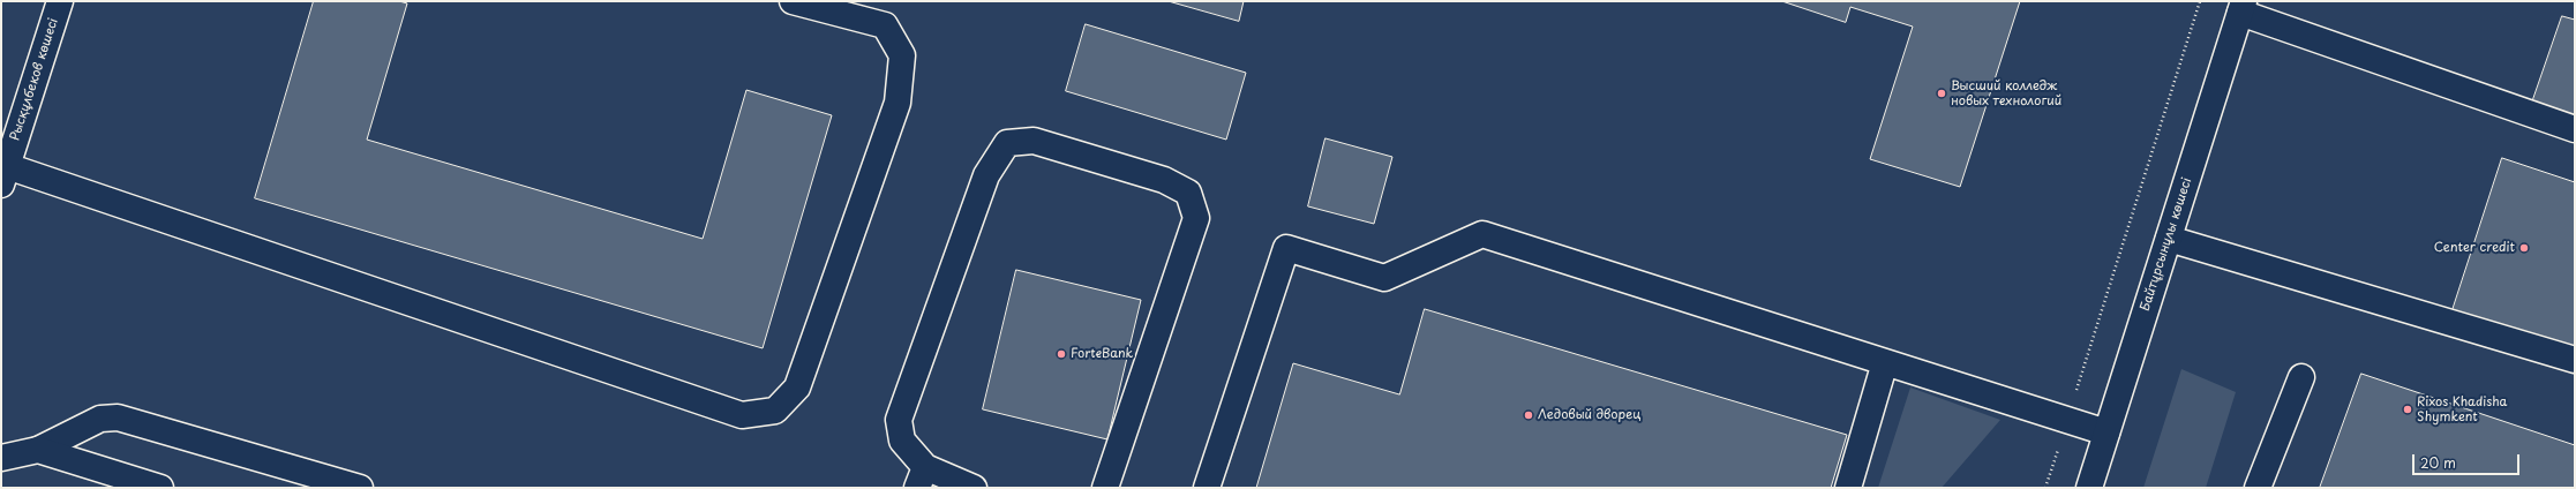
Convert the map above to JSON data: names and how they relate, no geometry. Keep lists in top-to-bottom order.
{
  "streets": {
    "main road": ["Рысқұлбеков көшесі", "Байтұрсынұлы көшесі"]
  },
  "places": [
    "Высший колледж новых технологий",
    "Center credit",
    "ForteBank",
    "Rixos Khadisha Shymkent",
    "Ледовый дворец"
  ],
  "scale_bar": "20 m"
}
